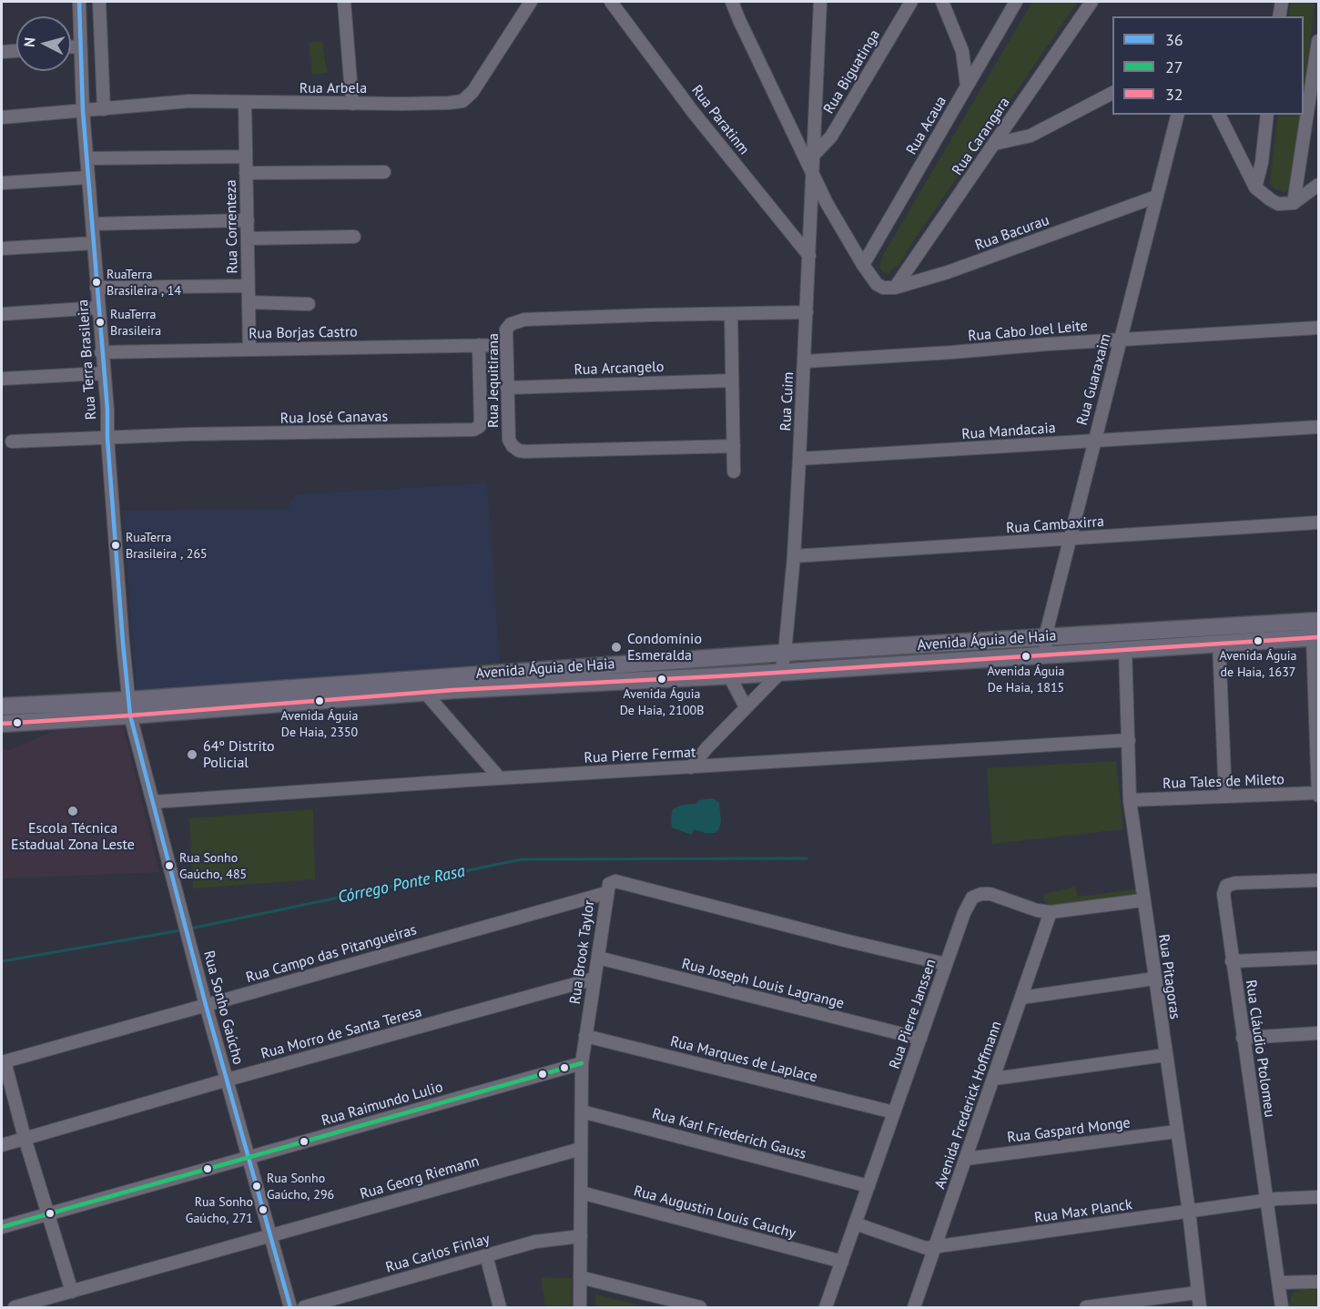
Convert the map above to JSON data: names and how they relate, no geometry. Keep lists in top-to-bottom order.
{
  "streets": {
    "main road": ["Avenida Águia de Haia"],
    "street": [
      "Rua Biguatinga",
      "Rua Arbela",
      "Rua Paratinm",
      "Rua Acaua",
      "Rua Carangara",
      "Rua Correnteza",
      "Rua Bacurau",
      "Rua Cabo Joel Leite",
      "Rua Borjas Castro",
      "Rua Terra Brasileira",
      "Rua Arcangelo",
      "Rua Guaraxaim",
      "Rua Jequitirana",
      "Rua Cuim",
      "Rua José Canavas",
      "Rua Mandacaia",
      "Rua Cambaxirra",
      "Rua Pierre Fermat",
      "Rua Tales de Mileto",
      "Rua Brook Taylor",
      "Rua Campo das Pitangueiras",
      "Rua Pitagoras",
      "Rua Joseph Louis Lagrange",
      "Rua Sonho Gaúcho",
      "Rua Pierre Janssen",
      "Rua Morro de Santa Teresa",
      "Rua Cláudio Ptolomeu",
      "Rua Marques de Laplace",
      "Rua Raimundo Lulio",
      "Avenida Frederick Hoffmann",
      "Rua Gaspard Monge",
      "Rua Karl Friederich Gauss",
      "Rua Georg Riemann",
      "Rua Max Planck",
      "Rua Augustin Louis Cauchy",
      "Rua Carlos Finlay"
    ]
  },
  "crossings": [
    ["Rua Biguatinga", "Rua Cuim"],
    ["Rua Arbela", "Rua Correnteza"],
    ["Rua Arbela", "Rua Terra Brasileira"],
    ["Rua Paratinm", "Rua Cuim"],
    ["Rua Acaua", "Rua Bacurau"],
    ["Rua Carangara", "Rua Bacurau"],
    ["Rua Correnteza", "Rua Borjas Castro"],
    ["Rua Bacurau", "Rua Guaraxaim"],
    ["Rua Cabo Joel Leite", "Rua Guaraxaim"],
    ["Rua Cabo Joel Leite", "Rua Cuim"],
    ["Rua Borjas Castro", "Rua Terra Brasileira"],
    ["Rua Borjas Castro", "Rua Jequitirana"],
    ["Rua Borjas Castro", "Rua José Canavas"],
    ["Rua Terra Brasileira", "Rua José Canavas"],
    ["Rua Terra Brasileira", "Avenida Águia de Haia"],
    ["Rua Terra Brasileira", "Rua Sonho Gaúcho"],
    ["Rua Arcangelo", "Rua Jequitirana"],
    ["Rua Guaraxaim", "Rua Mandacaia"],
    ["Rua Guaraxaim", "Rua Cambaxirra"],
    ["Rua Guaraxaim", "Avenida Águia de Haia"],
    ["Rua Jequitirana", "Rua Cuim"],
    ["Rua Cuim", "Rua Mandacaia"],
    ["Rua Cuim", "Rua Cambaxirra"],
    ["Rua Cuim", "Avenida Águia de Haia"],
    ["Avenida Águia de Haia", "Rua Pitagoras"],
    ["Avenida Águia de Haia", "Rua Sonho Gaúcho"],
    ["Rua Pierre Fermat", "Rua Pitagoras"],
    ["Rua Pierre Fermat", "Rua Sonho Gaúcho"],
    ["Rua Tales de Mileto", "Rua Pitagoras"],
    ["Rua Brook Taylor", "Rua Campo das Pitangueiras"],
    ["Rua Brook Taylor", "Rua Joseph Louis Lagrange"],
    ["Rua Brook Taylor", "Rua Pierre Janssen"],
    ["Rua Brook Taylor", "Rua Morro de Santa Teresa"],
    ["Rua Brook Taylor", "Rua Marques de Laplace"],
    ["Rua Brook Taylor", "Rua Raimundo Lulio"],
    ["Rua Brook Taylor", "Rua Karl Friederich Gauss"],
    ["Rua Brook Taylor", "Rua Georg Riemann"],
    ["Rua Brook Taylor", "Rua Augustin Louis Cauchy"],
    ["Rua Brook Taylor", "Rua Carlos Finlay"],
    ["Rua Campo das Pitangueiras", "Rua Sonho Gaúcho"],
    ["Rua Pitagoras", "Rua Pierre Janssen"],
    ["Rua Pitagoras", "Rua Gaspard Monge"],
    ["Rua Pitagoras", "Rua Max Planck"],
    ["Rua Joseph Louis Lagrange", "Rua Pierre Janssen"],
    ["Rua Sonho Gaúcho", "Rua Morro de Santa Teresa"],
    ["Rua Sonho Gaúcho", "Rua Raimundo Lulio"],
    ["Rua Sonho Gaúcho", "Rua Georg Riemann"],
    ["Rua Pierre Janssen", "Rua Marques de Laplace"],
    ["Rua Pierre Janssen", "Avenida Frederick Hoffmann"],
    ["Rua Pierre Janssen", "Rua Karl Friederich Gauss"],
    ["Rua Pierre Janssen", "Rua Max Planck"],
    ["Rua Pierre Janssen", "Rua Augustin Louis Cauchy"],
    ["Rua Cláudio Ptolomeu", "Rua Max Planck"],
    ["Avenida Frederick Hoffmann", "Rua Gaspard Monge"],
    ["Avenida Frederick Hoffmann", "Rua Max Planck"]
  ],
  "water": ["Córrego Ponte Rasa"],
  "places": [
    "RuaTerra Brasileira , 14",
    "RuaTerra Brasileira",
    "RuaTerra Brasileira , 265",
    "Avenida Águia de Haia, 1637",
    "Condomínio Esmeralda",
    "Avenida Águia De Haia, 1815",
    "Avenida Águia De Haia, 2100B",
    "Avenida Águia De Haia, 2350",
    "64º Distrito Policial",
    "Escola Técnica Estadual Zona Leste",
    "Rua Sonho Gaúcho, 485",
    "Rua Sonho Gaúcho, 296",
    "Rua Sonho Gaúcho, 271"
  ],
  "lines": ["transit line 36", "transit line 32", "transit line 27"],
  "legend": ["36", "27", "32"],
  "north": "left"
}
